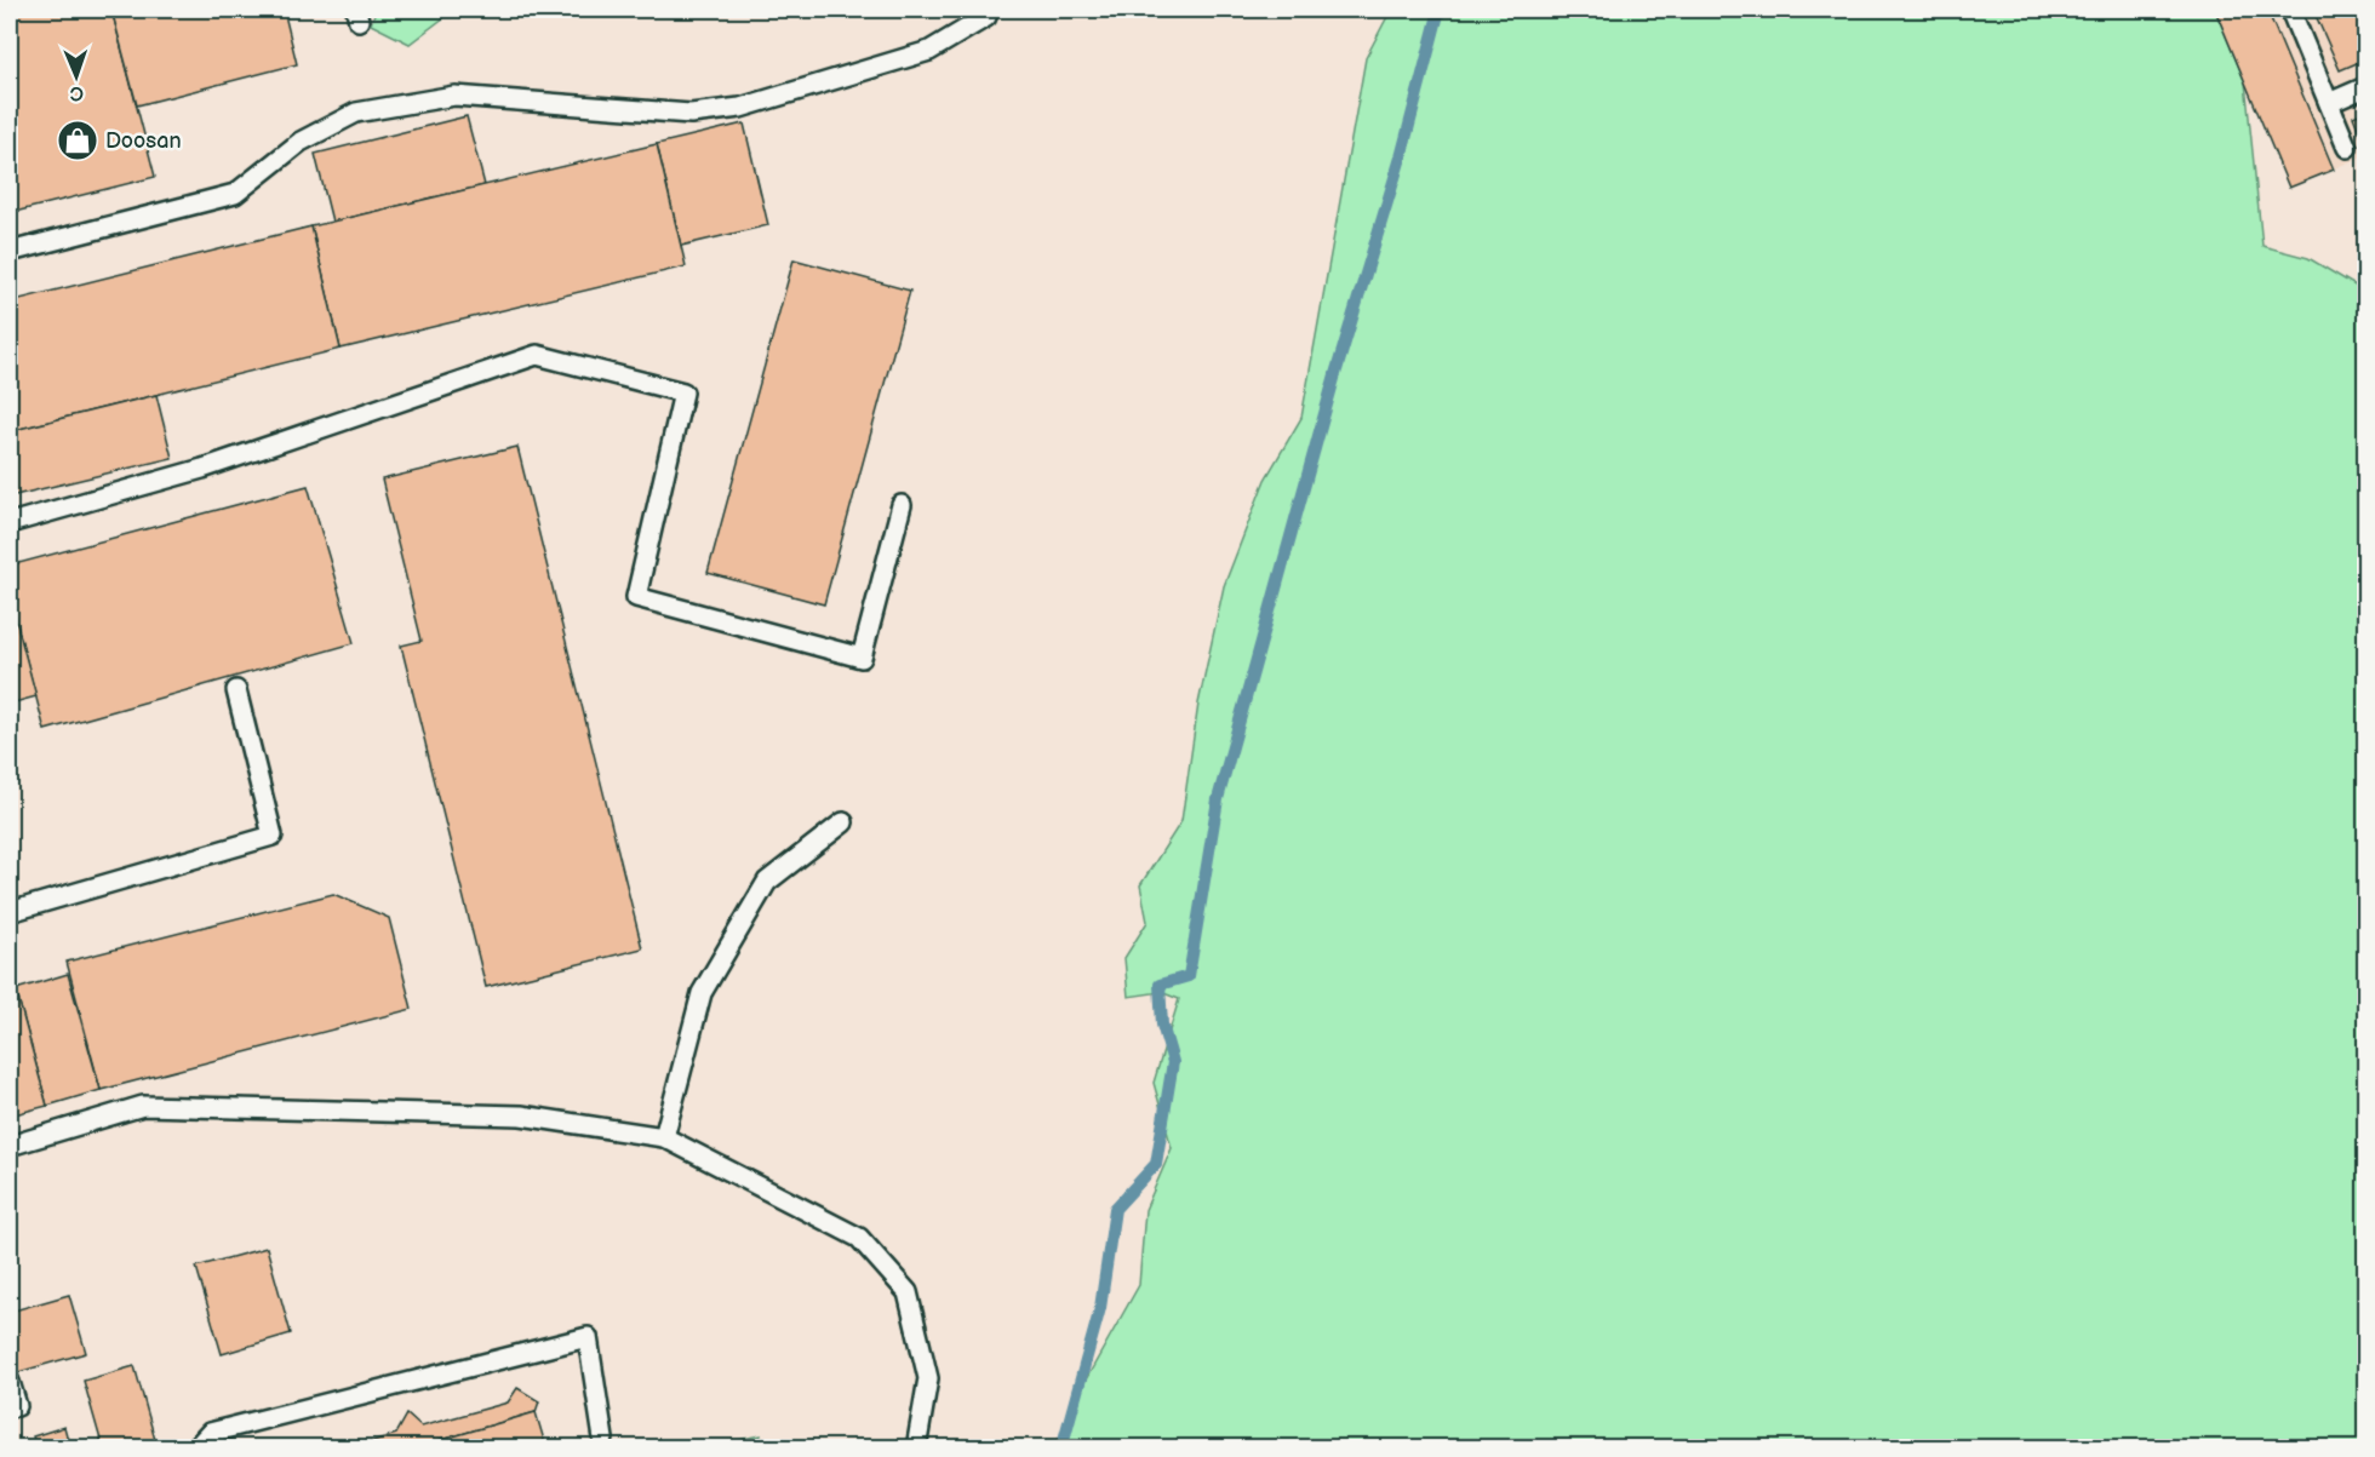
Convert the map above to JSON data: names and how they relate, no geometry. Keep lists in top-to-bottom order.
{
  "places": {
    "shop": ["Doosan"]
  },
  "north": "bottom"
}
